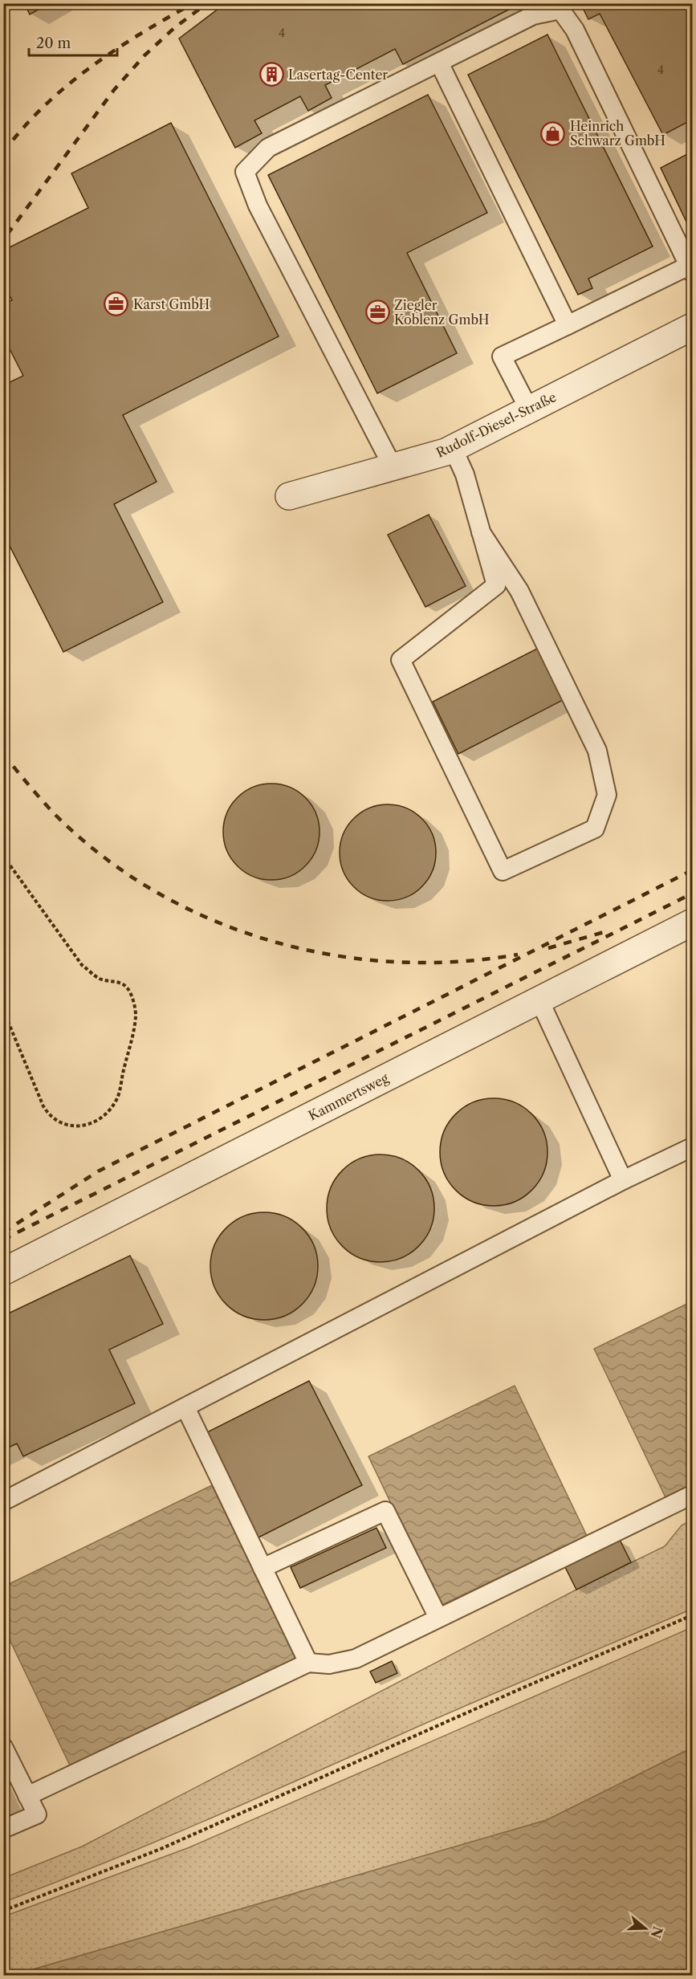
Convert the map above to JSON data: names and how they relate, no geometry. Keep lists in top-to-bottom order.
{
  "streets": {
    "street": ["Rudolf-Diesel-Straße", "Kammertsweg"]
  },
  "places": {
    "building": ["Lasertag-Center"],
    "shop": ["Heinrich Schwarz GmbH"],
    "office": ["Karst GmbH", "Ziegler Koblenz GmbH"]
  },
  "house_numbers": ["4", "4"],
  "scale_bar": "20 m",
  "north": "right"
}
